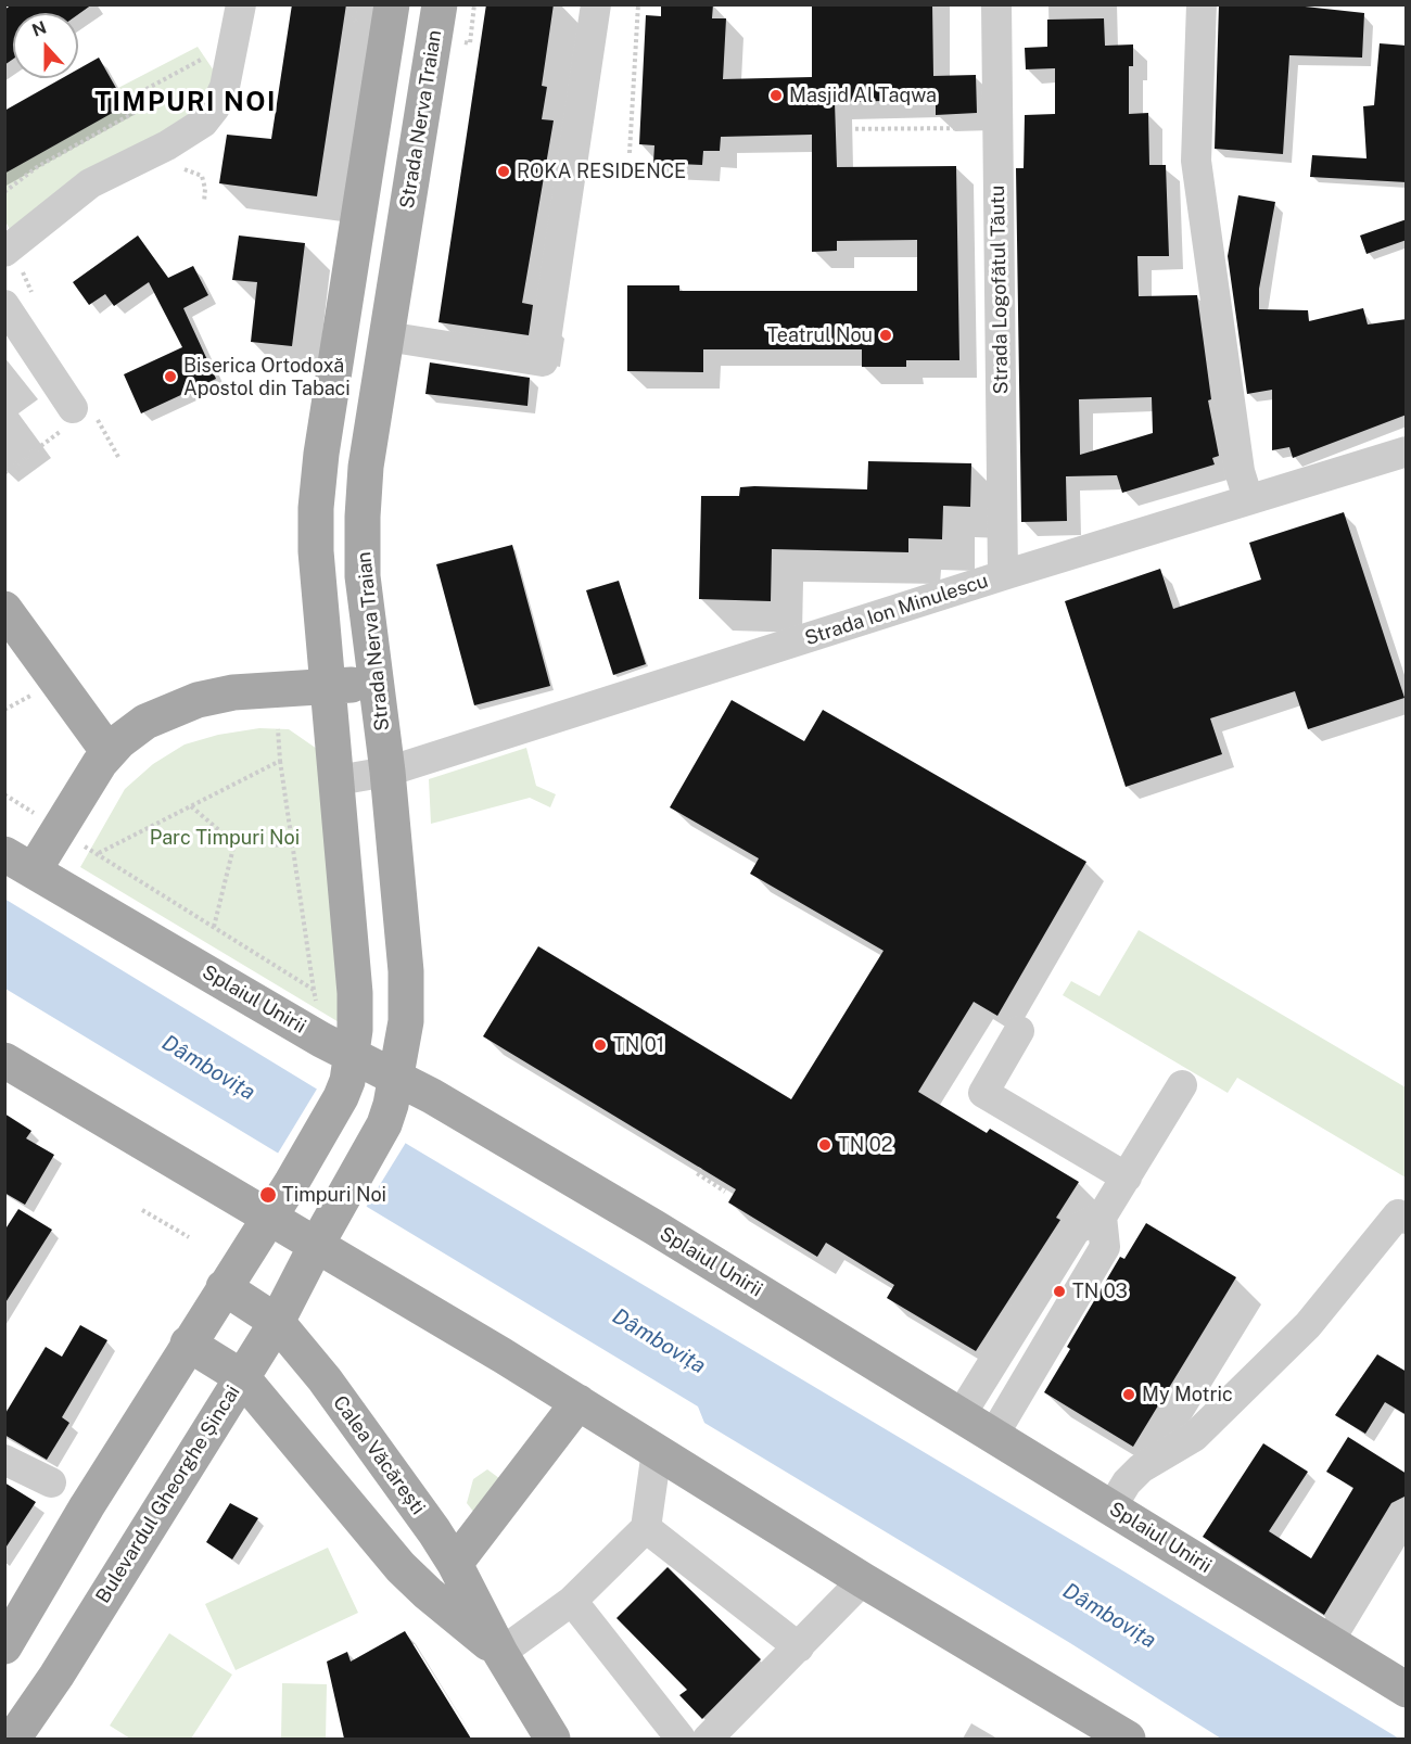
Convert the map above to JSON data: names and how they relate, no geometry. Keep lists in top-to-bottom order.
{
  "streets": {
    "main road": [
      "Strada Nerva Traian",
      "Splaiul Unirii",
      "Calea Văcărești",
      "Bulevardul Gheorghe Șincai"
    ],
    "street": ["Strada Logofătul Tăutu", "Strada Ion Minulescu"]
  },
  "crossings": [
    ["Strada Nerva Traian", "Strada Ion Minulescu"],
    ["Strada Nerva Traian", "Splaiul Unirii"],
    ["Strada Nerva Traian", "Bulevardul Gheorghe Șincai"],
    ["Strada Logofătul Tăutu", "Strada Ion Minulescu"],
    ["Calea Văcărești", "Bulevardul Gheorghe Șincai"]
  ],
  "districts": ["TIMPURI NOI"],
  "water": ["Dâmbovița"],
  "parks": ["Parc Timpuri Noi"],
  "places": [
    "Masjid Al Taqwa",
    "ROKA RESIDENCE",
    "Teatrul Nou",
    "Biserica Ortodoxă Apostol din Tabaci",
    "TN 01",
    "TN 02",
    "Timpuri Noi",
    "TN 03",
    "My Motric"
  ],
  "north": "top"
}
